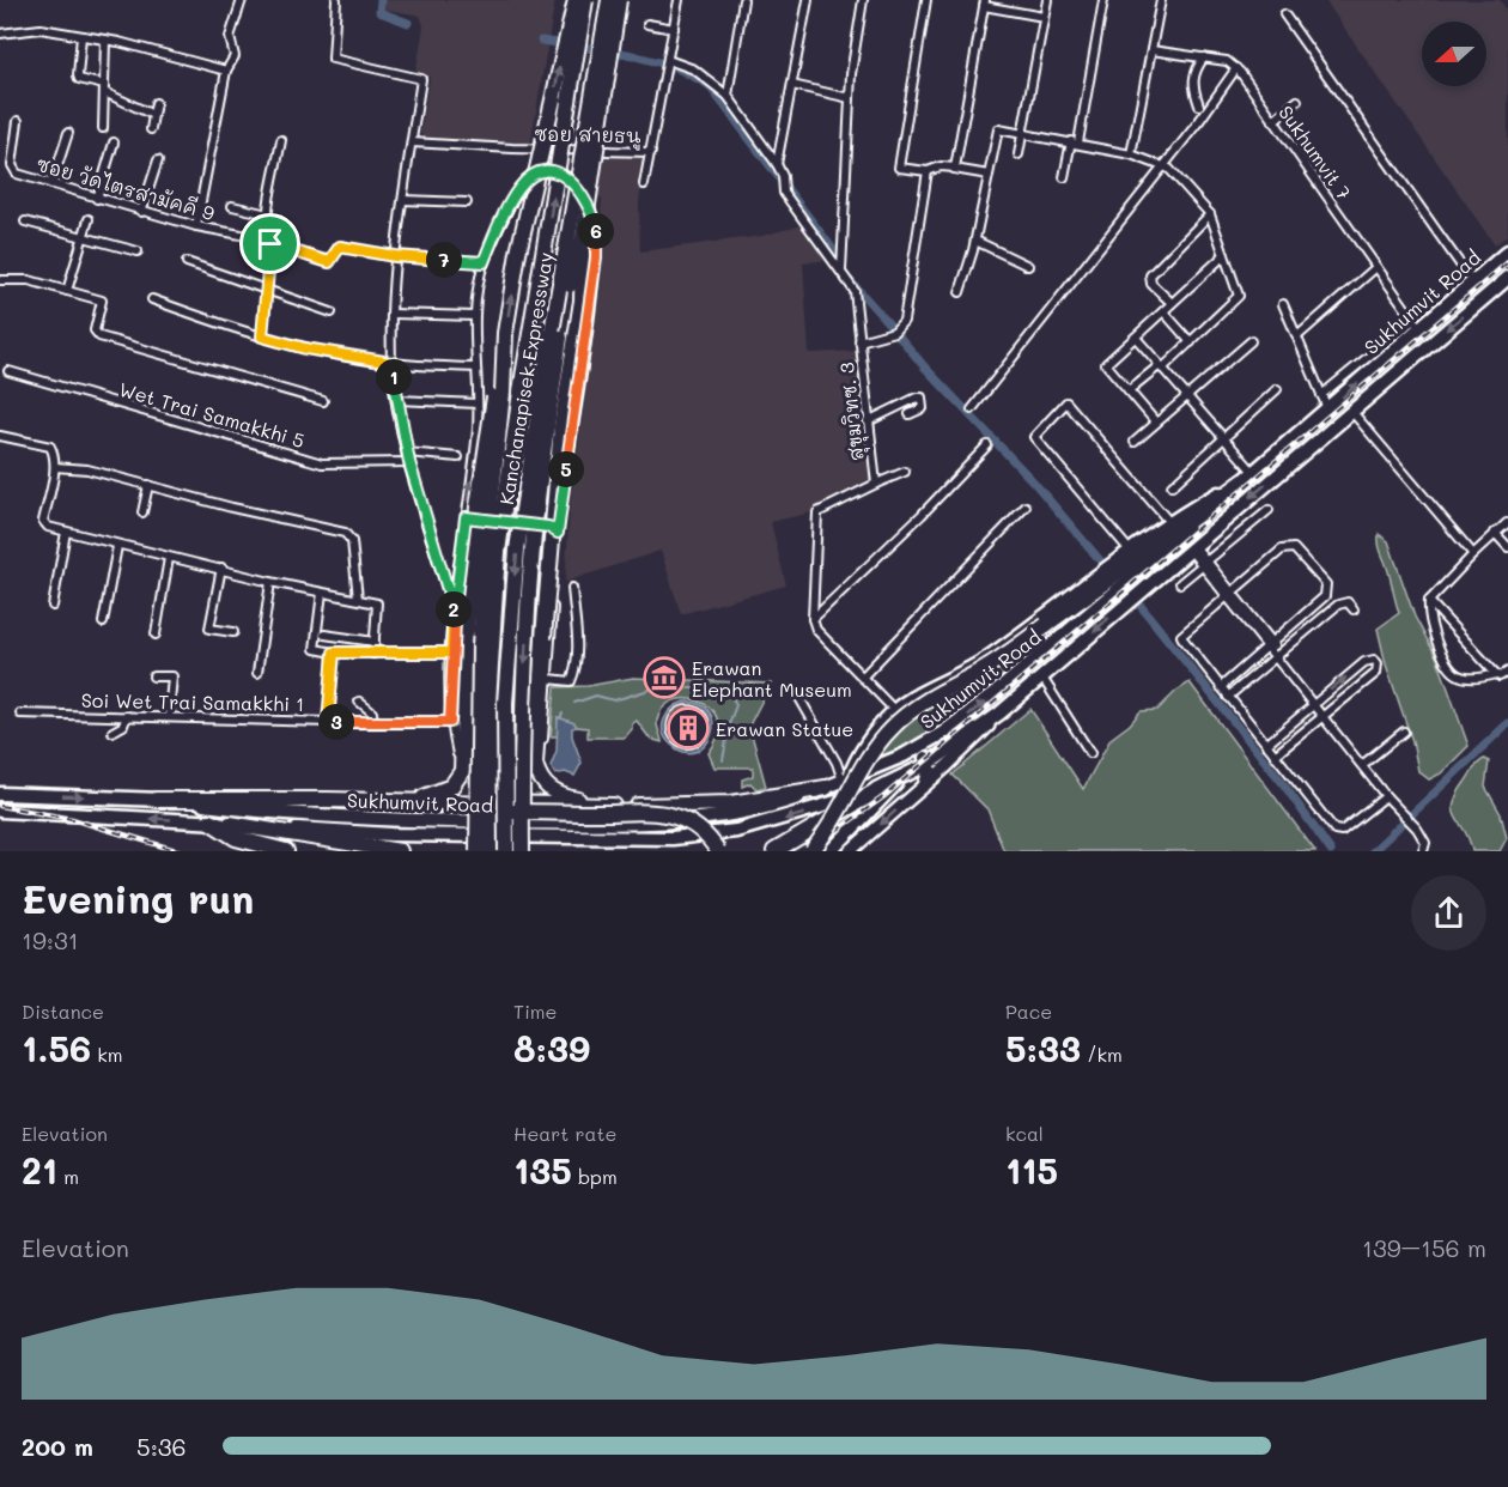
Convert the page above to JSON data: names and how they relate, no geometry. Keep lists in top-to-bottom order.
{
  "streets": {
    "highway": ["Sukhumvit Road", "Kanchanapisek Expressway"],
    "street": [
      "ซอย สายธนู",
      "Sukhumvit 7",
      "ซอย วัดไตรสามัคคี 9",
      "สุขุมวิทซ. 3",
      "Wet Trai Samakkhi 5",
      "Soi Wet Trai Samakkhi 1"
    ]
  },
  "crossings": [
    ["Sukhumvit 7", "Sukhumvit Road"]
  ],
  "places": {
    "museum": ["Erawan Elephant Museum"],
    "building": ["Erawan Statue"]
  },
  "north": "left",
  "page": {
    "pins": [
      "6",
      "7",
      "1",
      "5",
      "2",
      "3"
    ],
    "heading": ["Evening run", "19:31"],
    "stats": [
      ["Distance", "1.56 km"],
      ["Time", "8:39"],
      ["Pace", "5:33 /km"],
      ["Elevation", "21 m"],
      ["Heart rate", "135 bpm"],
      ["kcal", "115"]
    ],
    "chart": ["Elevation", "139–156 m"],
    "list": [
      {
        "name": "200 m",
        "note": "5:36"
      }
    ]
  }
}
